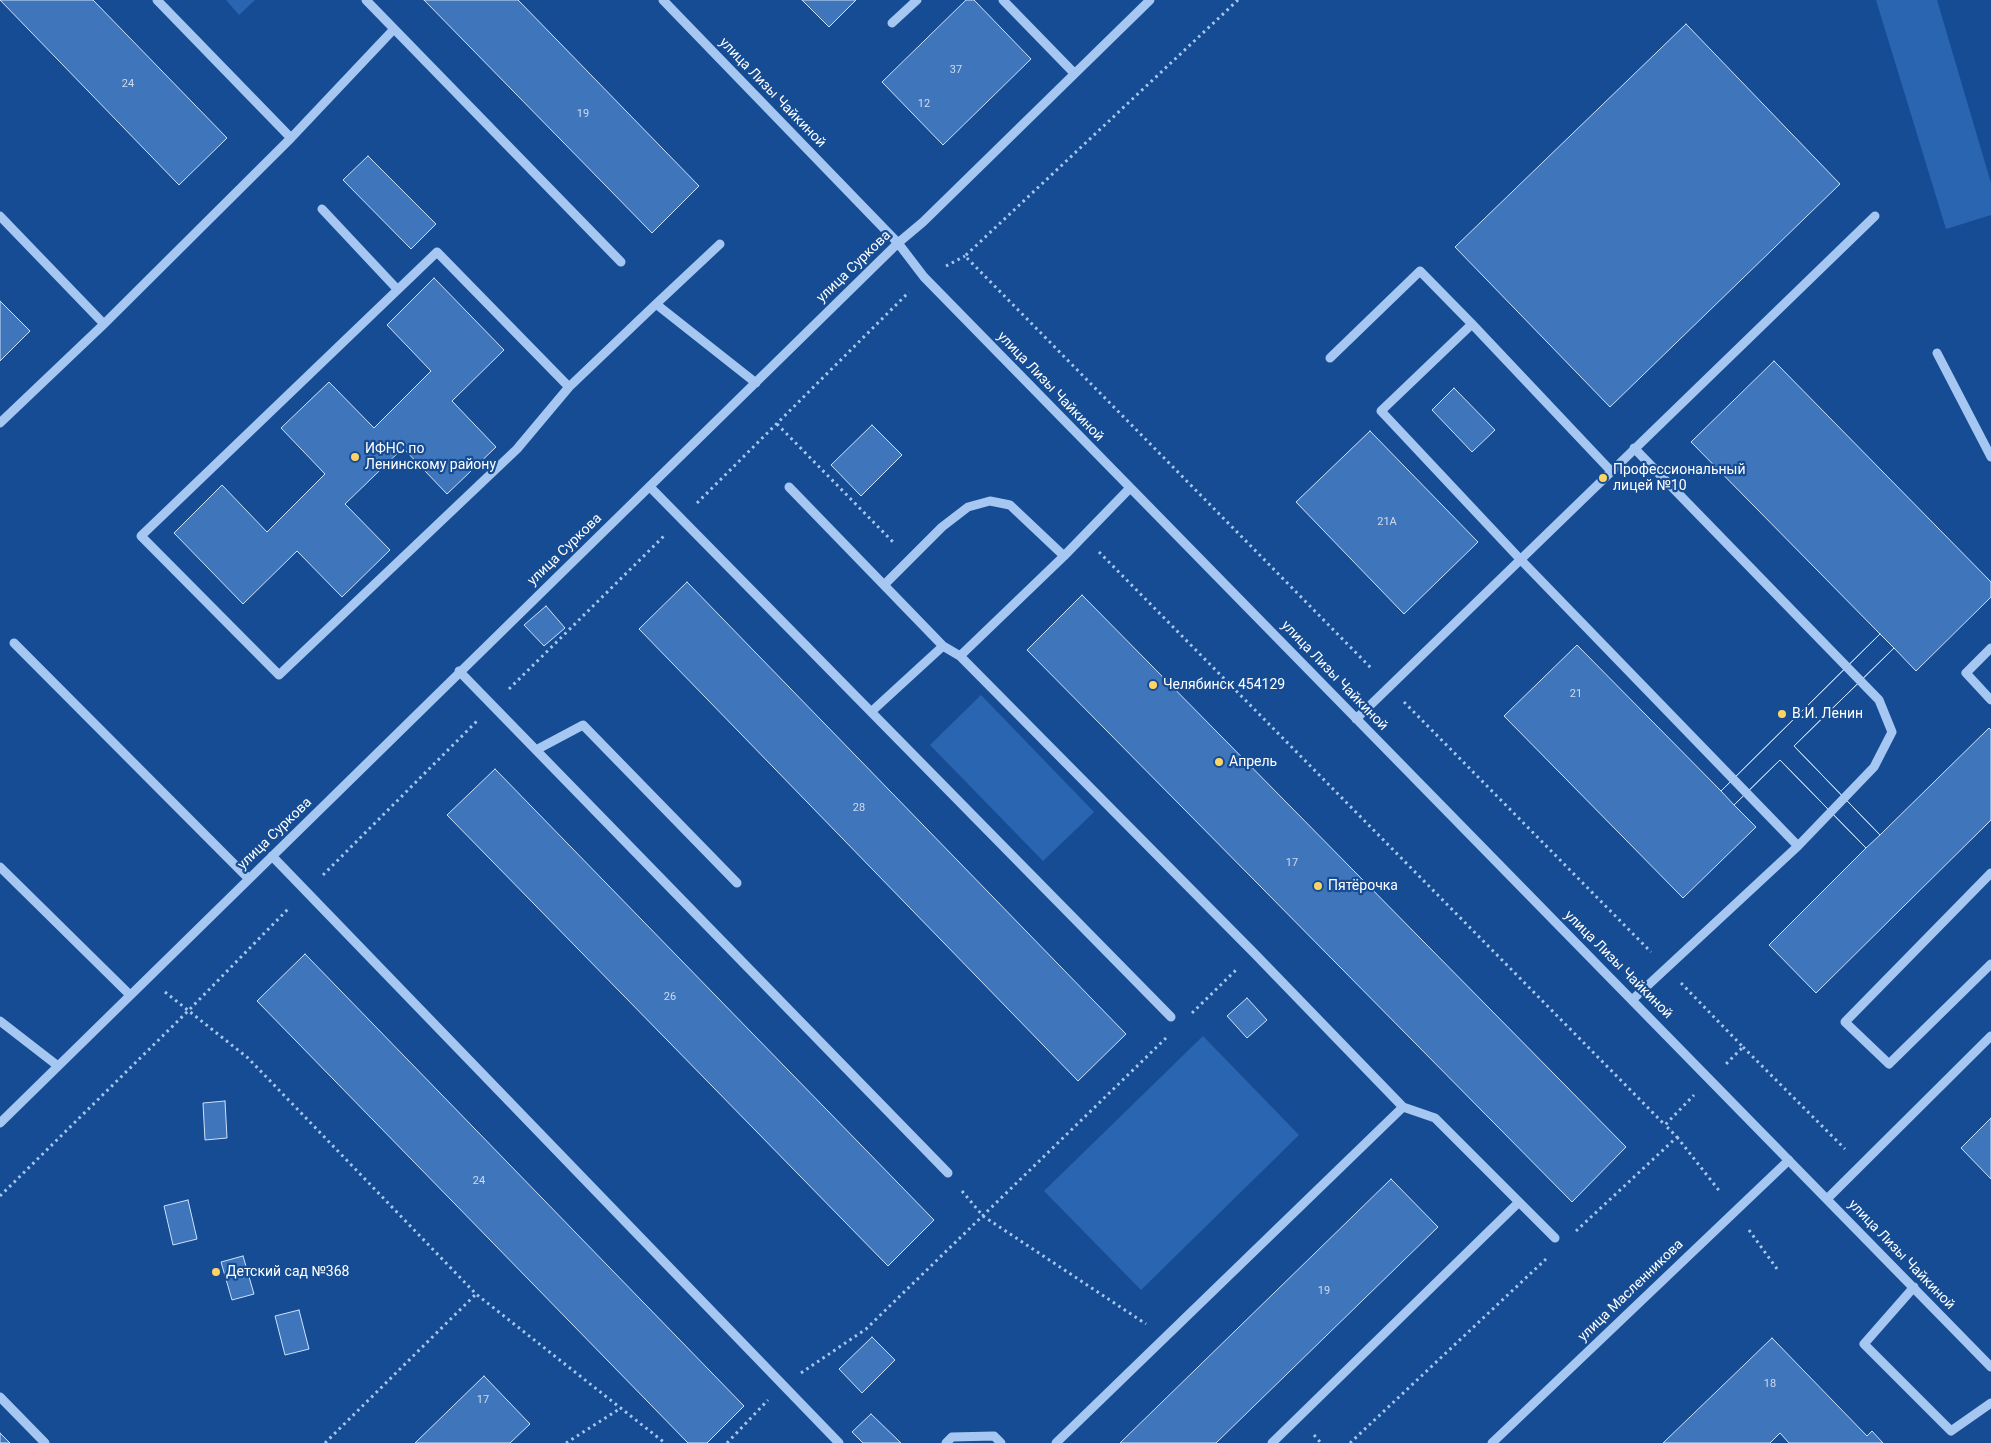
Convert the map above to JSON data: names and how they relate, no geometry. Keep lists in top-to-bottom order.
{
  "streets": {
    "street": ["улица Лизы Чайкиной", "улица Суркова", "улица Масленникова"]
  },
  "crossings": [
    ["улица Лизы Чайкиной", "улица Суркова"],
    ["улица Лизы Чайкиной", "улица Масленникова"]
  ],
  "places": [
    "ИФНС по Ленинскому району",
    "Профессиональный лицей №10",
    "Челябинск 454129",
    "В.И. Ленин",
    "Апрель",
    "Пятёрочка",
    "Детский сад №368"
  ],
  "house_numbers": [
    "37",
    "24",
    "12",
    "19",
    "21А",
    "21",
    "28",
    "17",
    "26",
    "24",
    "19",
    "18",
    "17"
  ]
}
